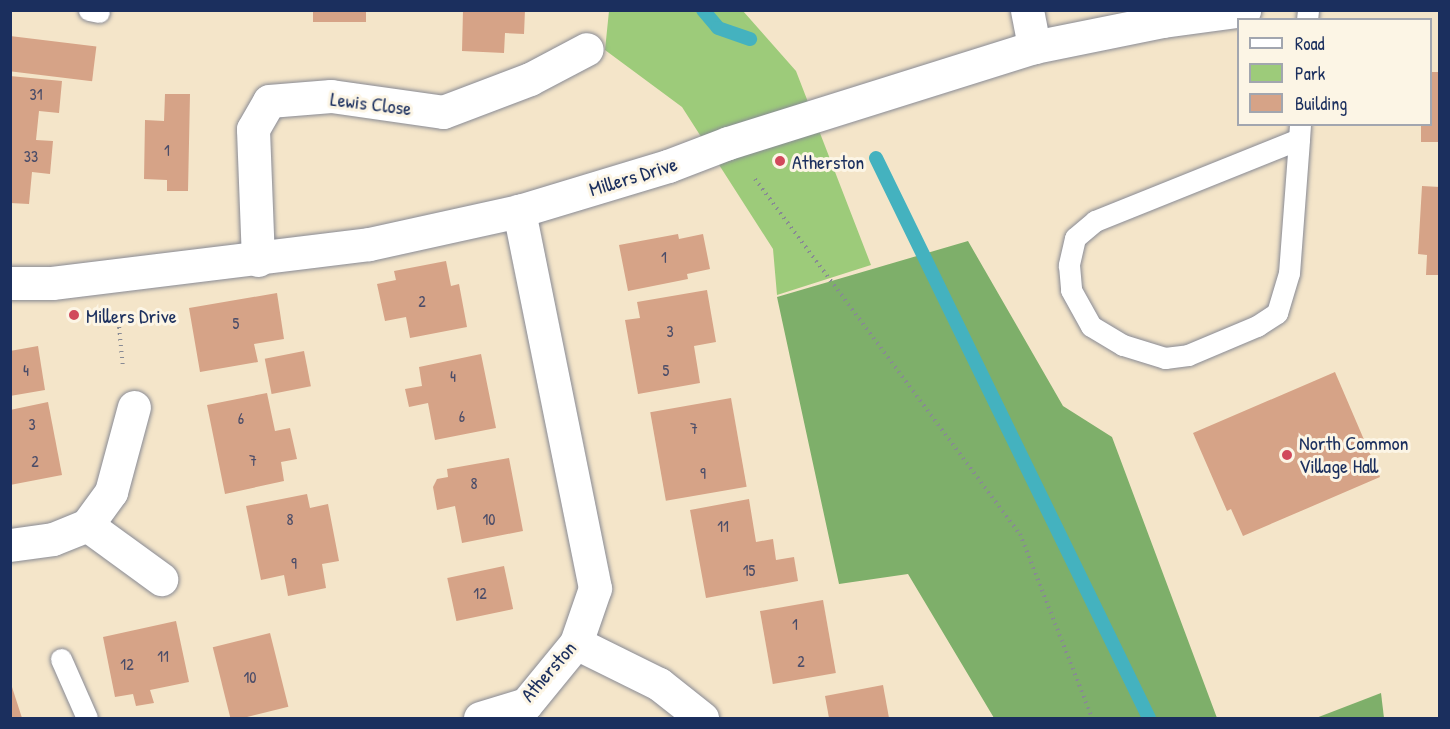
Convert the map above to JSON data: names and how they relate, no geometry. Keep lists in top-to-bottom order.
{
  "streets": {
    "street": ["Lewis Close", "Millers Drive", "Atherston"]
  },
  "crossings": [
    ["Lewis Close", "Millers Drive"],
    ["Millers Drive", "Atherston"]
  ],
  "places": ["Atherston", "Millers Drive", "North Common Village Hall"],
  "house_numbers": [
    "31",
    "1",
    "33",
    "1",
    "2",
    "5",
    "3",
    "4",
    "5",
    "4",
    "6",
    "6",
    "3",
    "7",
    "7",
    "2",
    "9",
    "8",
    "8",
    "10",
    "11",
    "9",
    "15",
    "12",
    "1",
    "11",
    "2",
    "12",
    "10"
  ],
  "legend": ["Road", "Park", "Building"]
}
